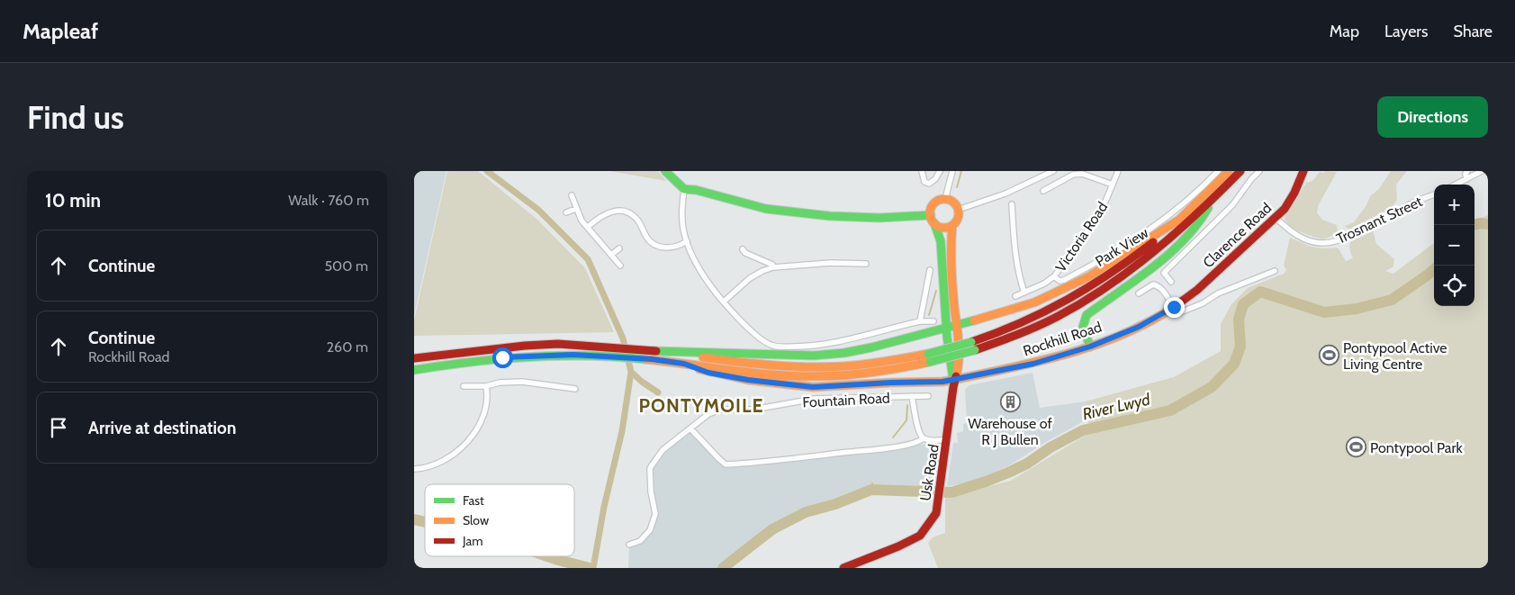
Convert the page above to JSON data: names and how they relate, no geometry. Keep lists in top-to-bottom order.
{
  "streets": {
    "main road": ["Clarence Road", "Rockhill Road", "Usk Road"],
    "street": [
      "Trosnant Street",
      "Victoria Road",
      "Park View",
      "Fountain Road"
    ]
  },
  "crossings": [
    ["Trosnant Street", "Clarence Road"],
    ["Clarence Road", "Rockhill Road"],
    ["Victoria Road", "Park View"],
    ["Rockhill Road", "Usk Road"]
  ],
  "districts": ["PONTYMOILE"],
  "water": ["River Lwyd"],
  "places": {
    "sports": ["Pontypool Active Living Centre", "Pontypool Park"],
    "building": ["Warehouse of R J Bullen"]
  },
  "legend": ["Fast", "Slow", "Jam"],
  "page": {
    "header": "Mapleaf",
    "nav": ["Map", "Layers", "Share"],
    "buttons": "Directions",
    "title": "Find us",
    "heading": ["10 min", "Walk · 760 m"],
    "map_buttons": ["+", "−"],
    "list": [
      ["Continue", "500 m"],
      ["Continue", "Rockhill Road", "260 m"],
      "Arrive at destination"
    ]
  }
}
